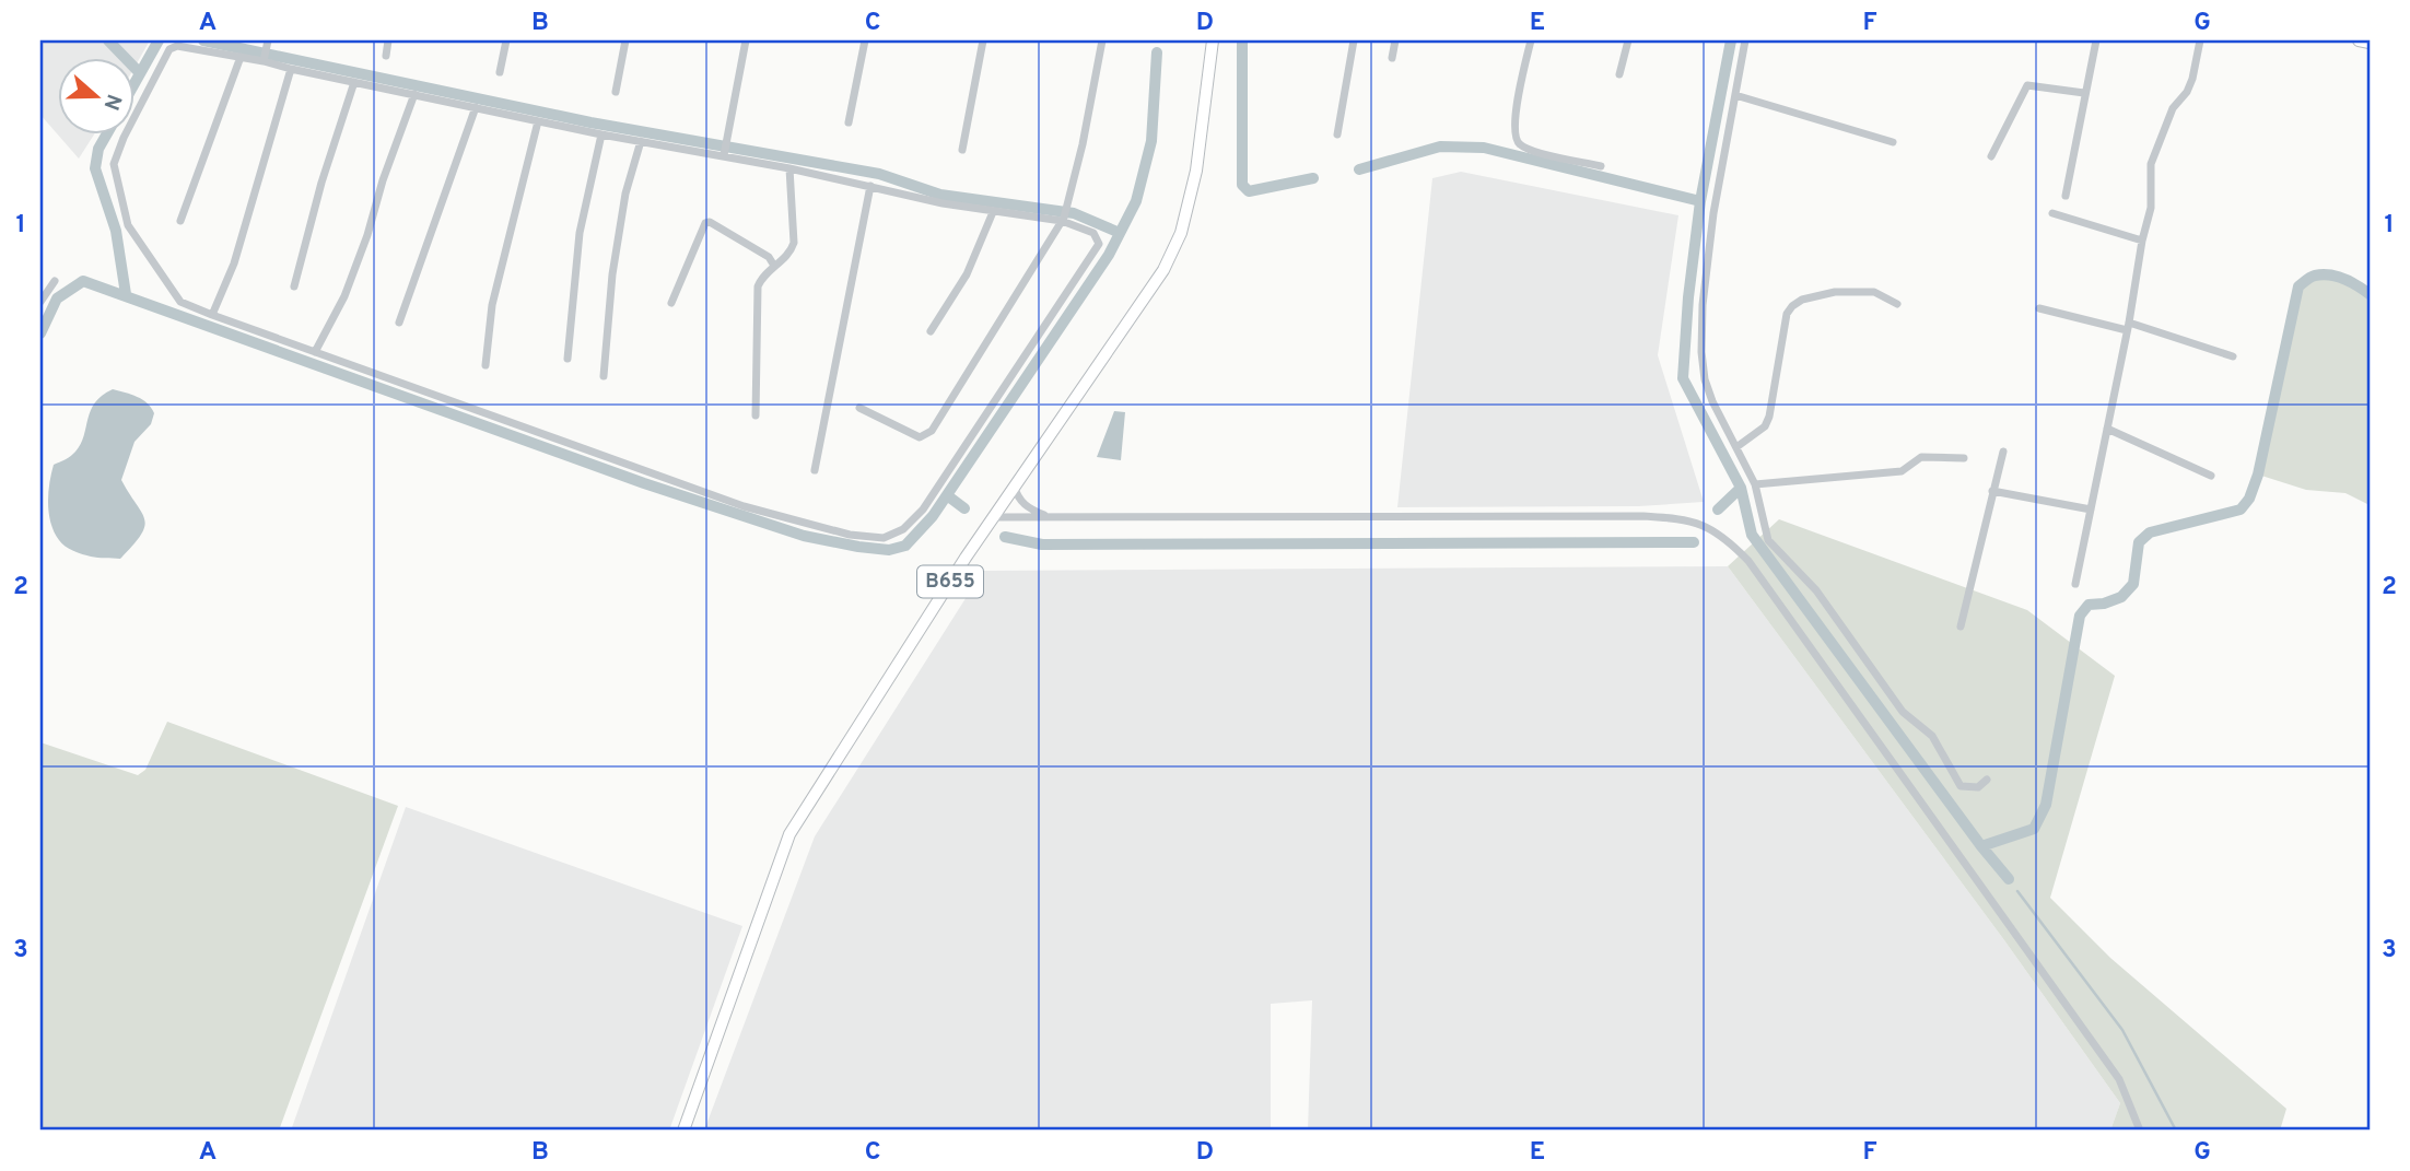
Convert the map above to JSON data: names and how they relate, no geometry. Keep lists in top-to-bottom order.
{
  "streets": {
    "main road": ["B655"]
  },
  "north": "right",
  "grid": {
    "columns": [
      "A",
      "B",
      "C",
      "D",
      "E",
      "F",
      "G"
    ],
    "rows": ["1", "2", "3"]
  }
}
